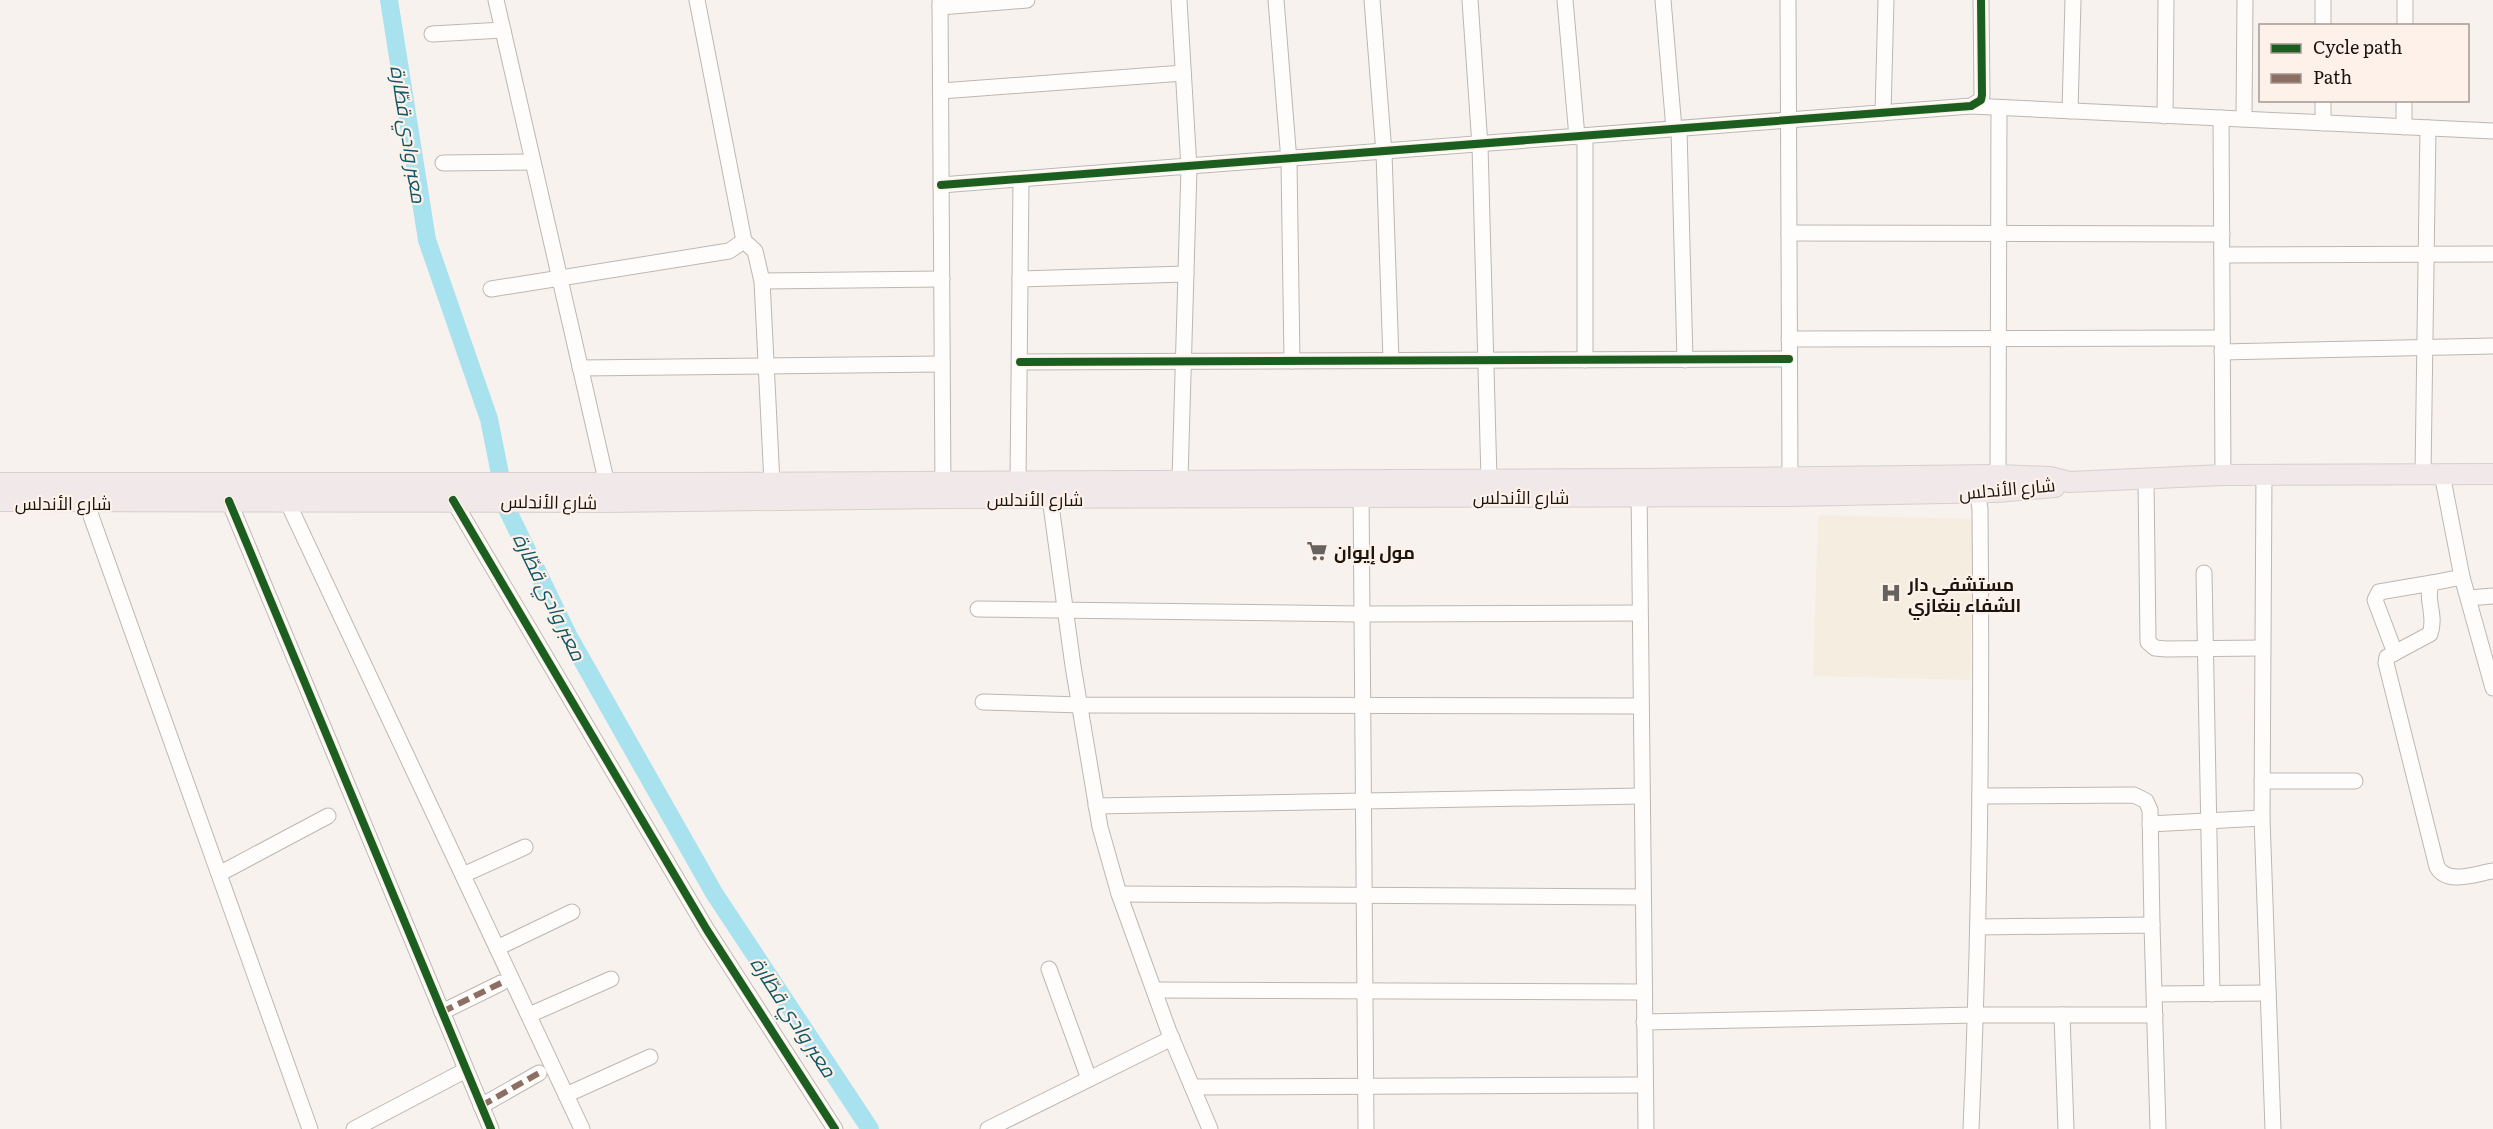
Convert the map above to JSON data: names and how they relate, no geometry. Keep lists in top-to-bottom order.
{
  "streets": {
    "main road": ["شارع الأندلس"]
  },
  "water": ["معبر وادي قطّارة"],
  "places": {
    "supermarket": ["مول إيوان"],
    "hospital": ["مستشفى دار الشفاء بنغازي"]
  },
  "legend": ["Cycle path", "Path"]
}
